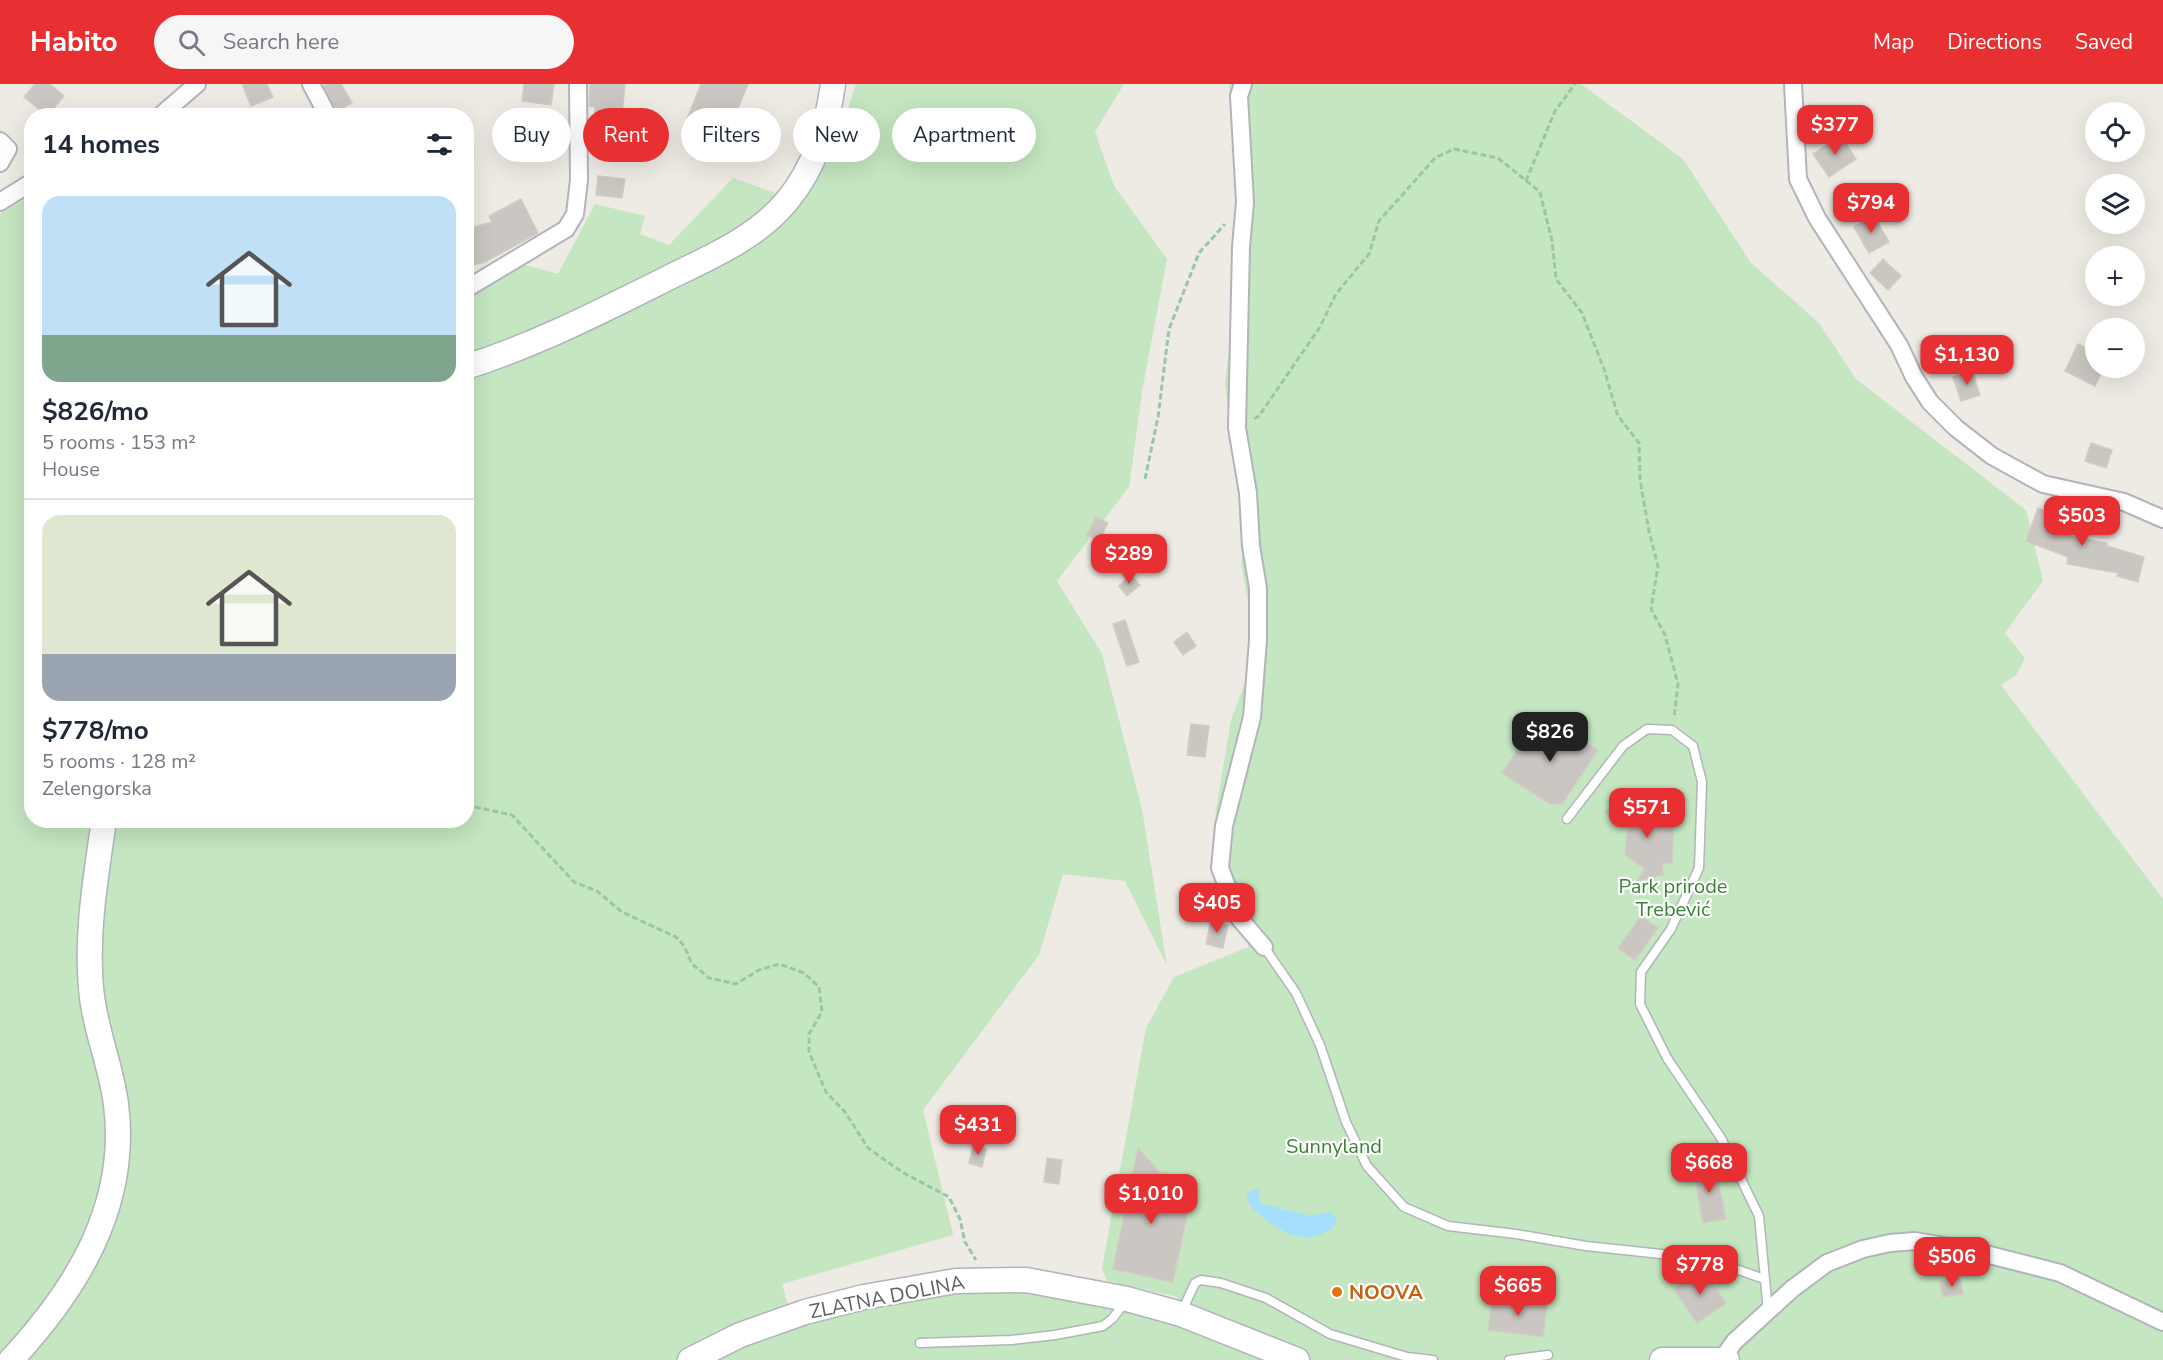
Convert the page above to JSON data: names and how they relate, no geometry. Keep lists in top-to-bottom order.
{
  "streets": {
    "main road": ["ZLATNA DOLINA"]
  },
  "parks": ["Park prirode Trebević", "Sunnyland"],
  "places": ["NOOVA"],
  "page": {
    "header": "Habito",
    "search": "Search here",
    "nav": ["Map", "Directions", "Saved"],
    "map_buttons": ["+", "−"],
    "price": [
      "$377",
      "$794",
      "$1,130",
      "$503",
      "$289",
      "$826",
      "$571",
      "$405",
      "$431",
      "$668",
      "$1,010",
      "$506",
      "$778",
      "$665"
    ],
    "chip": [
      "Buy",
      "Rent",
      "Filters",
      "New",
      "Apartment"
    ],
    "heading": "14 homes",
    "list": [
      {
        "name": "$826/mo",
        "note": "5 rooms · 153 m² · House"
      },
      {
        "name": "$778/mo",
        "note": "5 rooms · 128 m² · Zelengorska"
      }
    ]
  }
}
